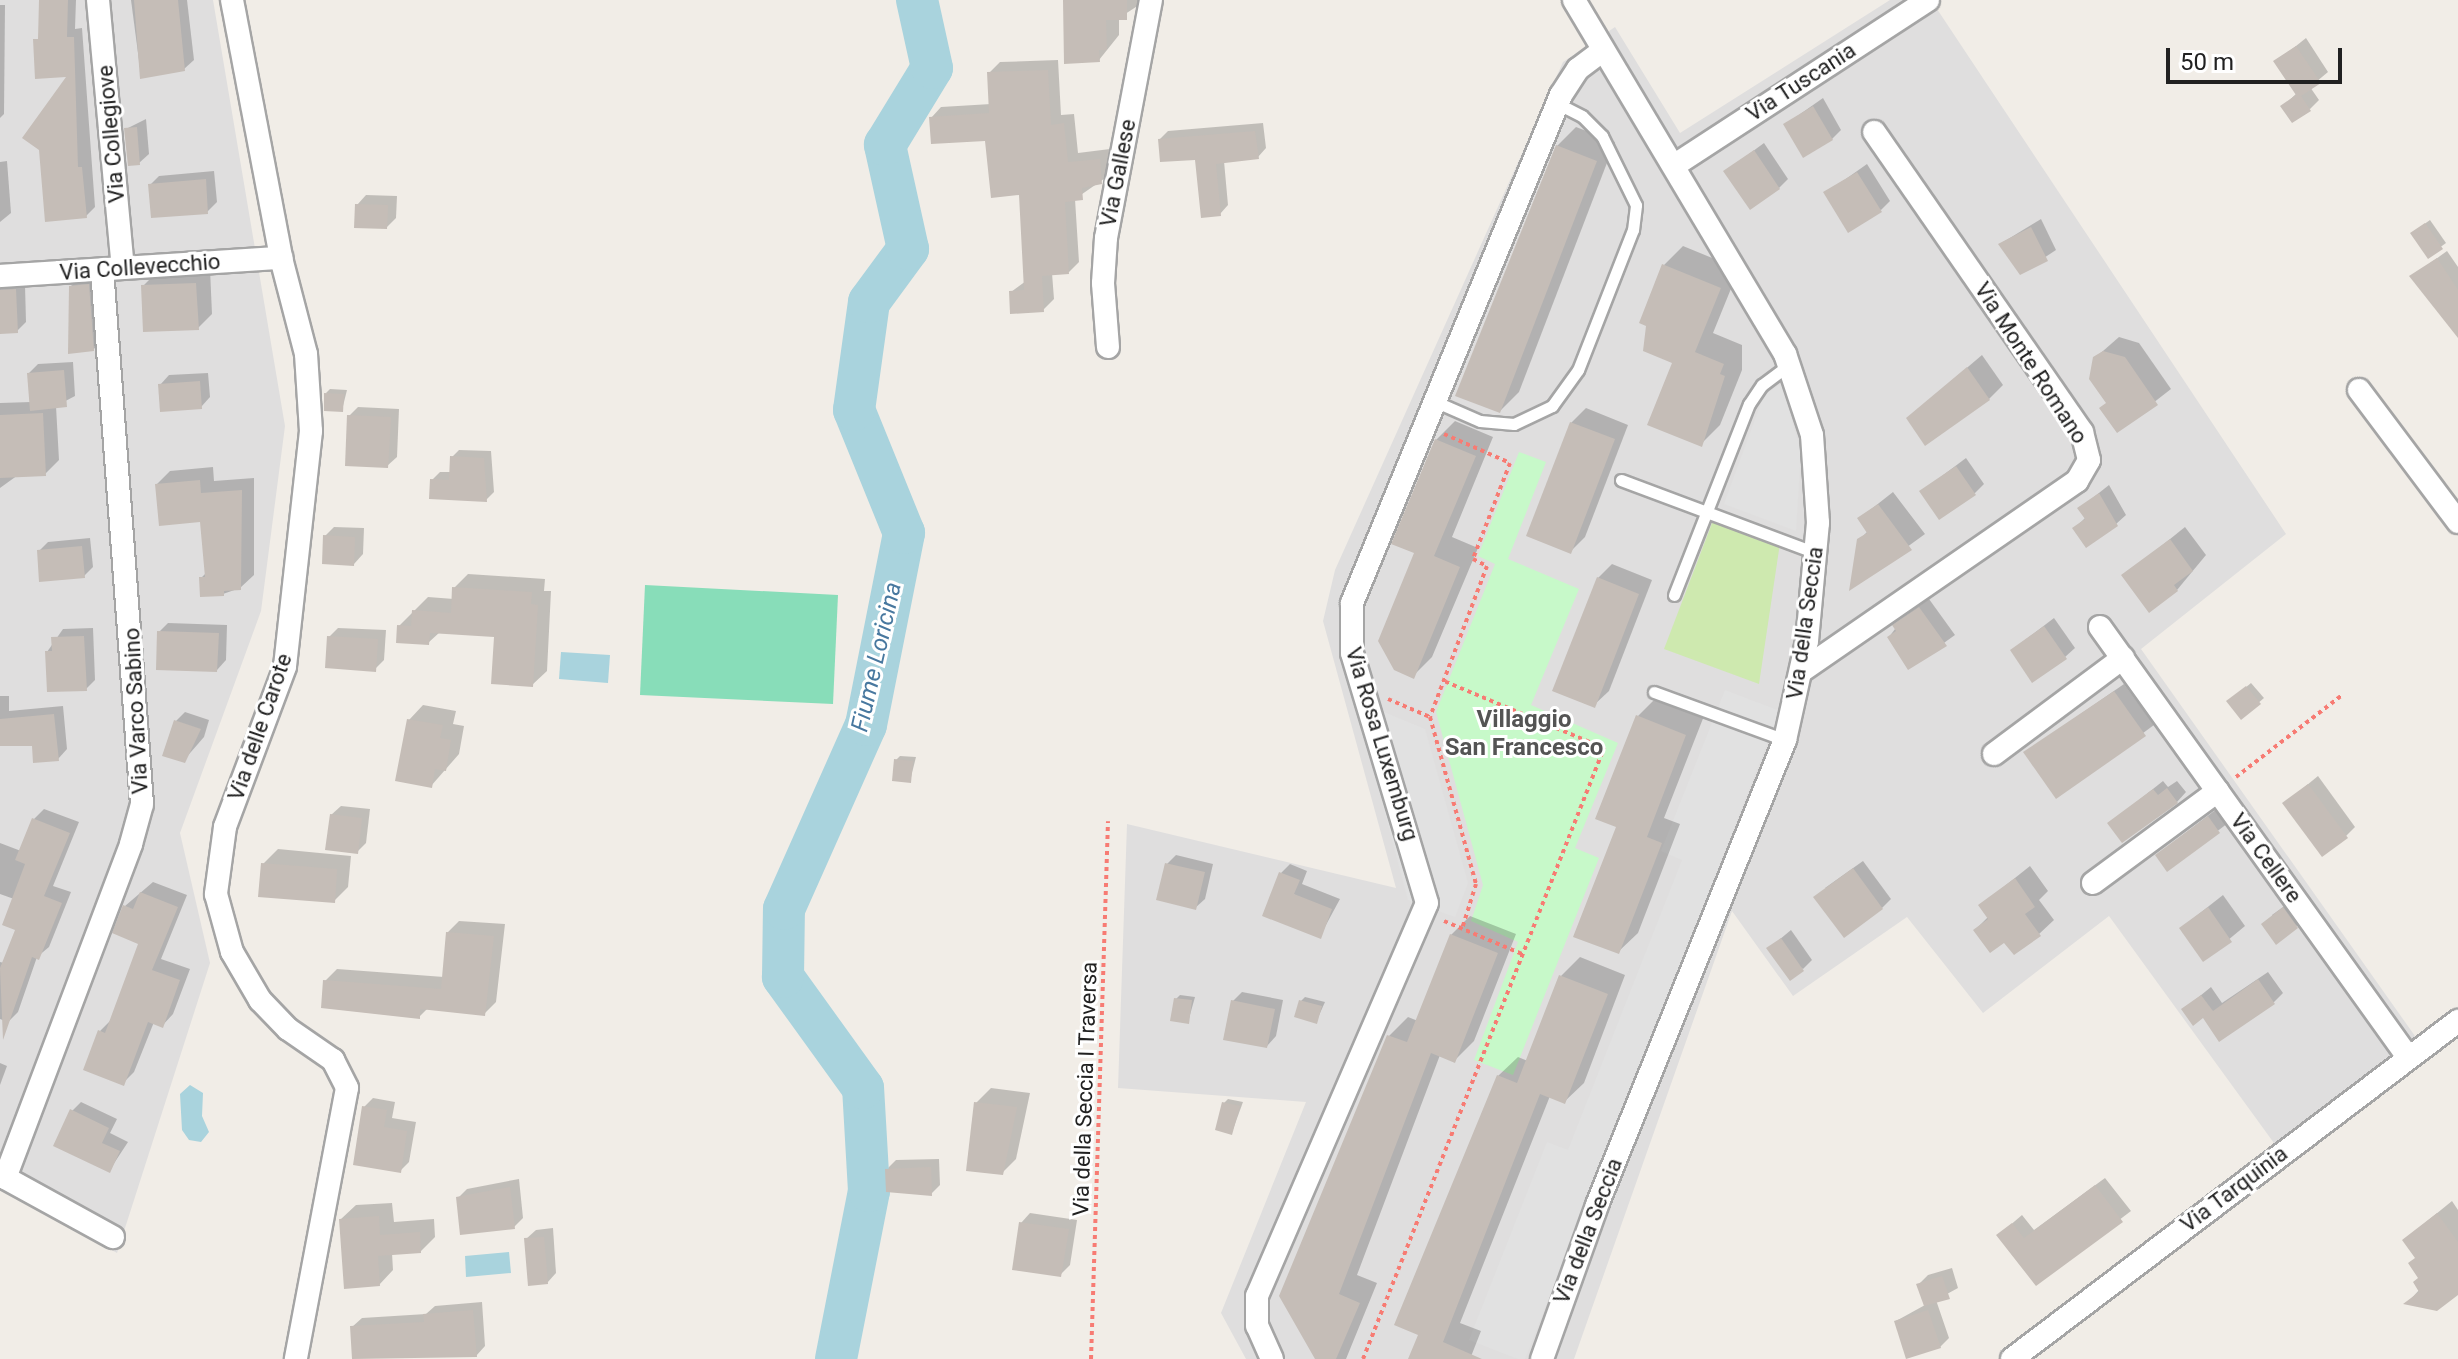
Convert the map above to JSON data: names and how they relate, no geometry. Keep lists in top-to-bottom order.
{
  "streets": {
    "street": [
      "Via Tuscania",
      "Via Collegiove",
      "Via Gallese",
      "Via Collevecchio",
      "Via Monte Romano",
      "Via della Seccia",
      "Via Varco Sabino",
      "Via delle Carote",
      "Via Rosa Luxemburg",
      "Via Cellere",
      "Via Tarquinia"
    ],
    "path": ["Via della Seccia I Traversa"]
  },
  "crossings": [
    ["Via Tuscania", "Via della Seccia"],
    ["Via Collegiove", "Via Collevecchio"],
    ["Via Collegiove", "Via Varco Sabino"],
    ["Via Collevecchio", "Via Varco Sabino"],
    ["Via Collevecchio", "Via delle Carote"],
    ["Via Monte Romano", "Via della Seccia"],
    ["Via della Seccia", "Via Rosa Luxemburg"],
    ["Via Cellere", "Via Tarquinia"]
  ],
  "districts": ["Villaggio San Francesco"],
  "water": ["Fiume Loricina"],
  "scale_bar": "50 m"
}
